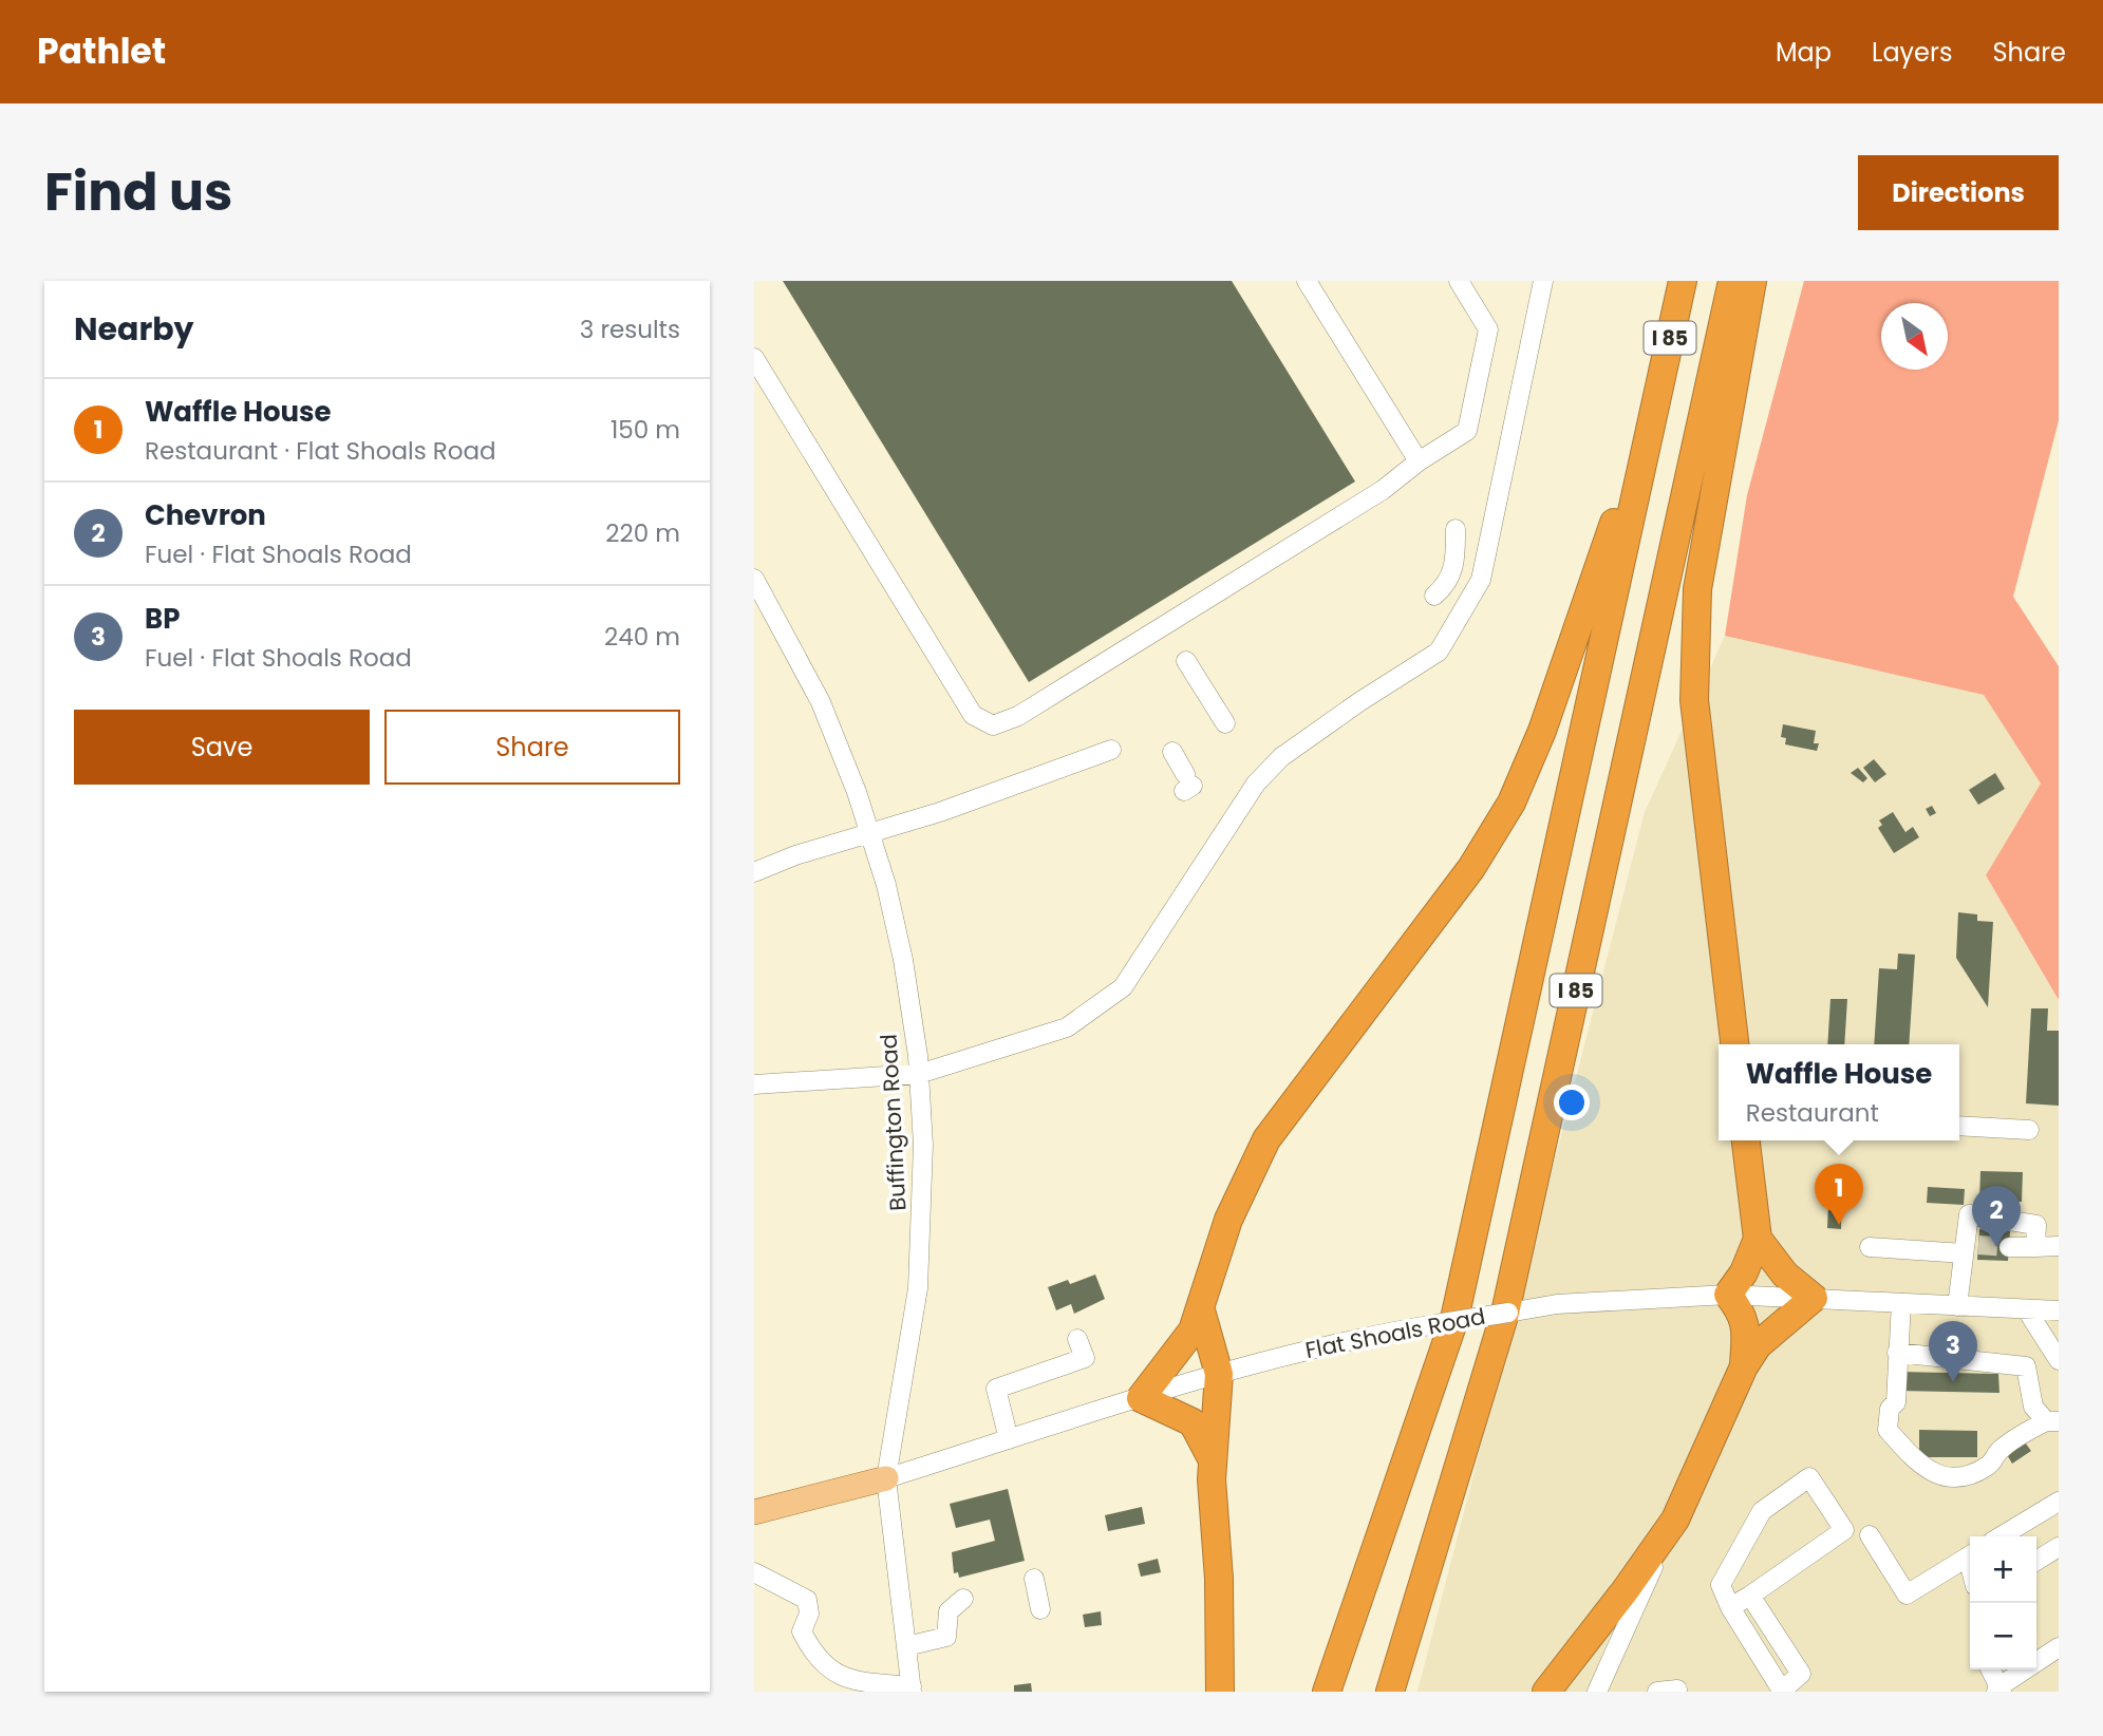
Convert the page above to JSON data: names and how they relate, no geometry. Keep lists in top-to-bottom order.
{
  "streets": {
    "highway": ["I 85"],
    "main road": ["Flat Shoals Road"],
    "street": ["Buffington Road"]
  },
  "crossings": [
    ["Buffington Road", "Flat Shoals Road"]
  ],
  "north": "bottom right",
  "page": {
    "header": "Pathlet",
    "nav": ["Map", "Layers", "Share"],
    "title": "Find us",
    "buttons": [
      "Directions",
      ["Save", "Share"]
    ],
    "heading": ["Nearby", "3 results"],
    "list": [
      {
        "mark": "1",
        "name": "Waffle House",
        "note": "Restaurant · Flat Shoals Road",
        "value": "150 m"
      },
      {
        "mark": "2",
        "name": "Chevron",
        "note": "Fuel · Flat Shoals Road",
        "value": "220 m"
      },
      {
        "mark": "3",
        "name": "BP",
        "note": "Fuel · Flat Shoals Road",
        "value": "240 m"
      }
    ],
    "popup": ["Waffle House", "Restaurant"],
    "pins": ["1", "2", "3"],
    "map_buttons": ["+", "−"]
  }
}
